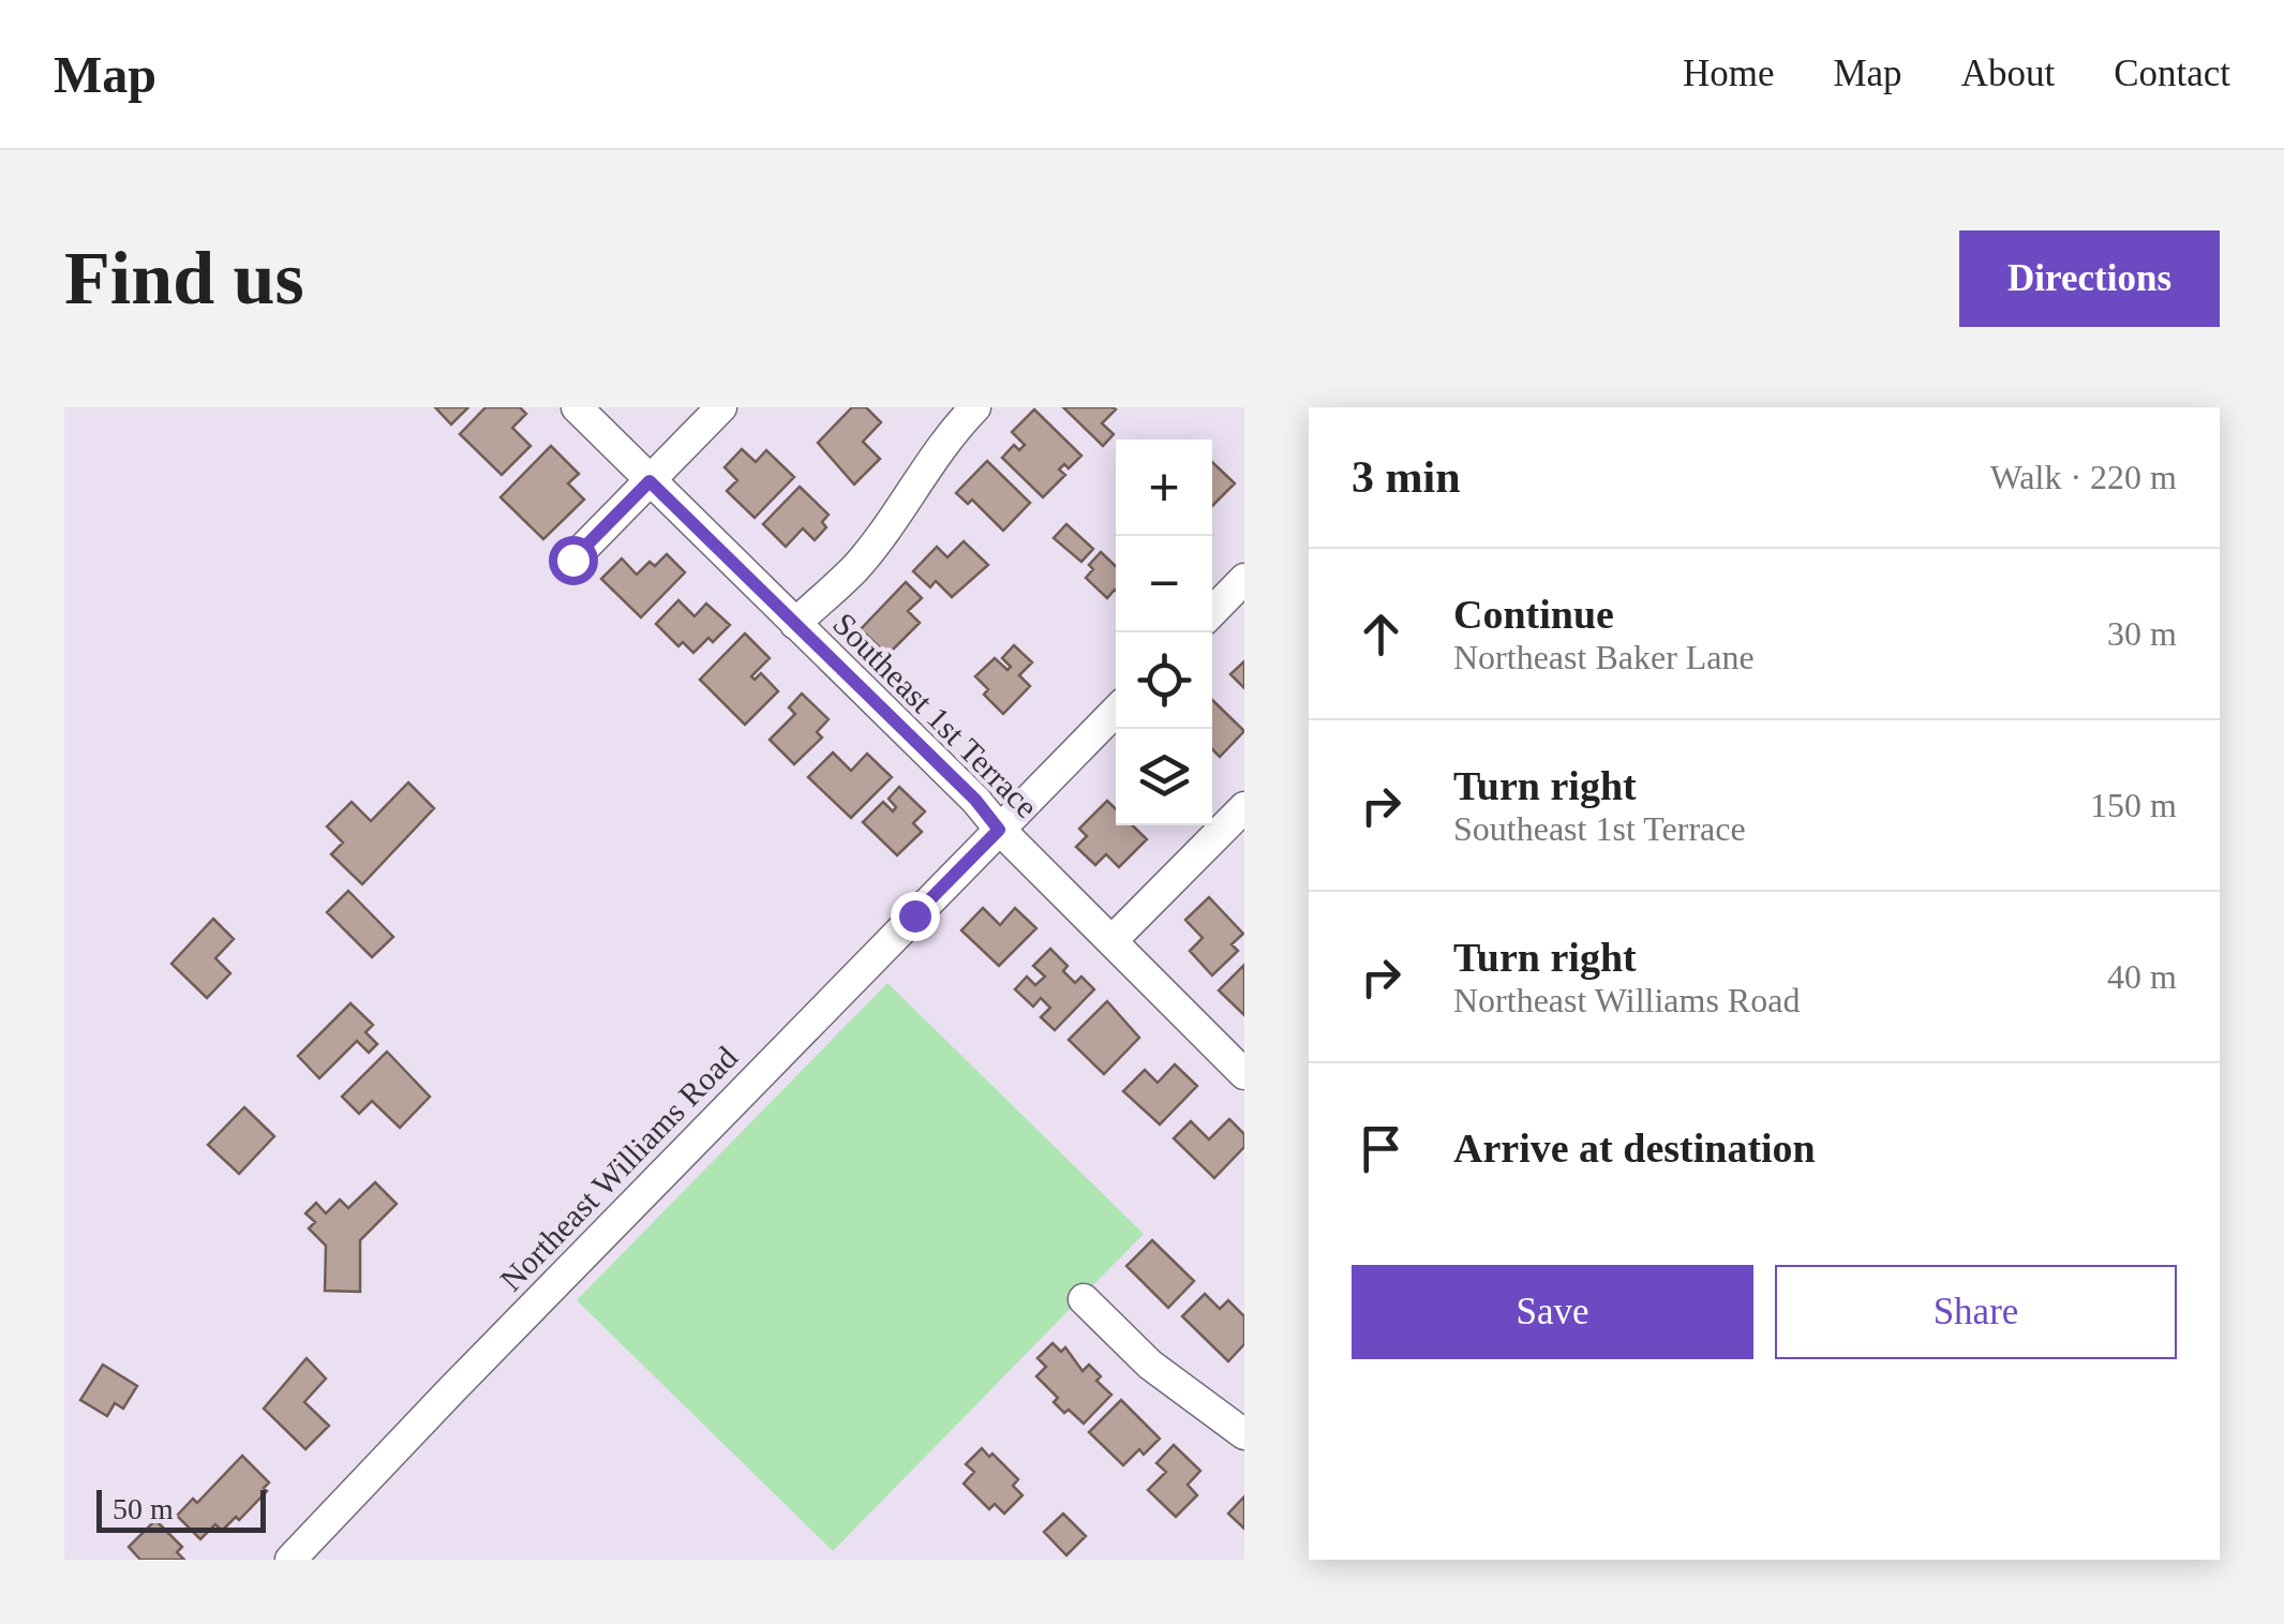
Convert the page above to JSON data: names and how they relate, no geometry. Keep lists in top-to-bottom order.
{
  "streets": {
    "street": ["Southeast 1st Terrace", "Northeast Williams Road"]
  },
  "crossings": [
    ["Southeast 1st Terrace", "Northeast Williams Road"]
  ],
  "scale_bar": "50 m",
  "page": {
    "header": "Map",
    "nav": [
      "Home",
      "Map",
      "About",
      "Contact"
    ],
    "buttons": [
      "Directions",
      ["Save", "Share"]
    ],
    "title": "Find us",
    "heading": ["3 min", "Walk · 220 m"],
    "map_buttons": ["+", "−"],
    "list": [
      ["Continue", "Northeast Baker Lane", "30 m"],
      ["Turn right", "Southeast 1st Terrace", "150 m"],
      ["Turn right", "Northeast Williams Road", "40 m"],
      "Arrive at destination"
    ],
    "scale": "50 m"
  }
}
